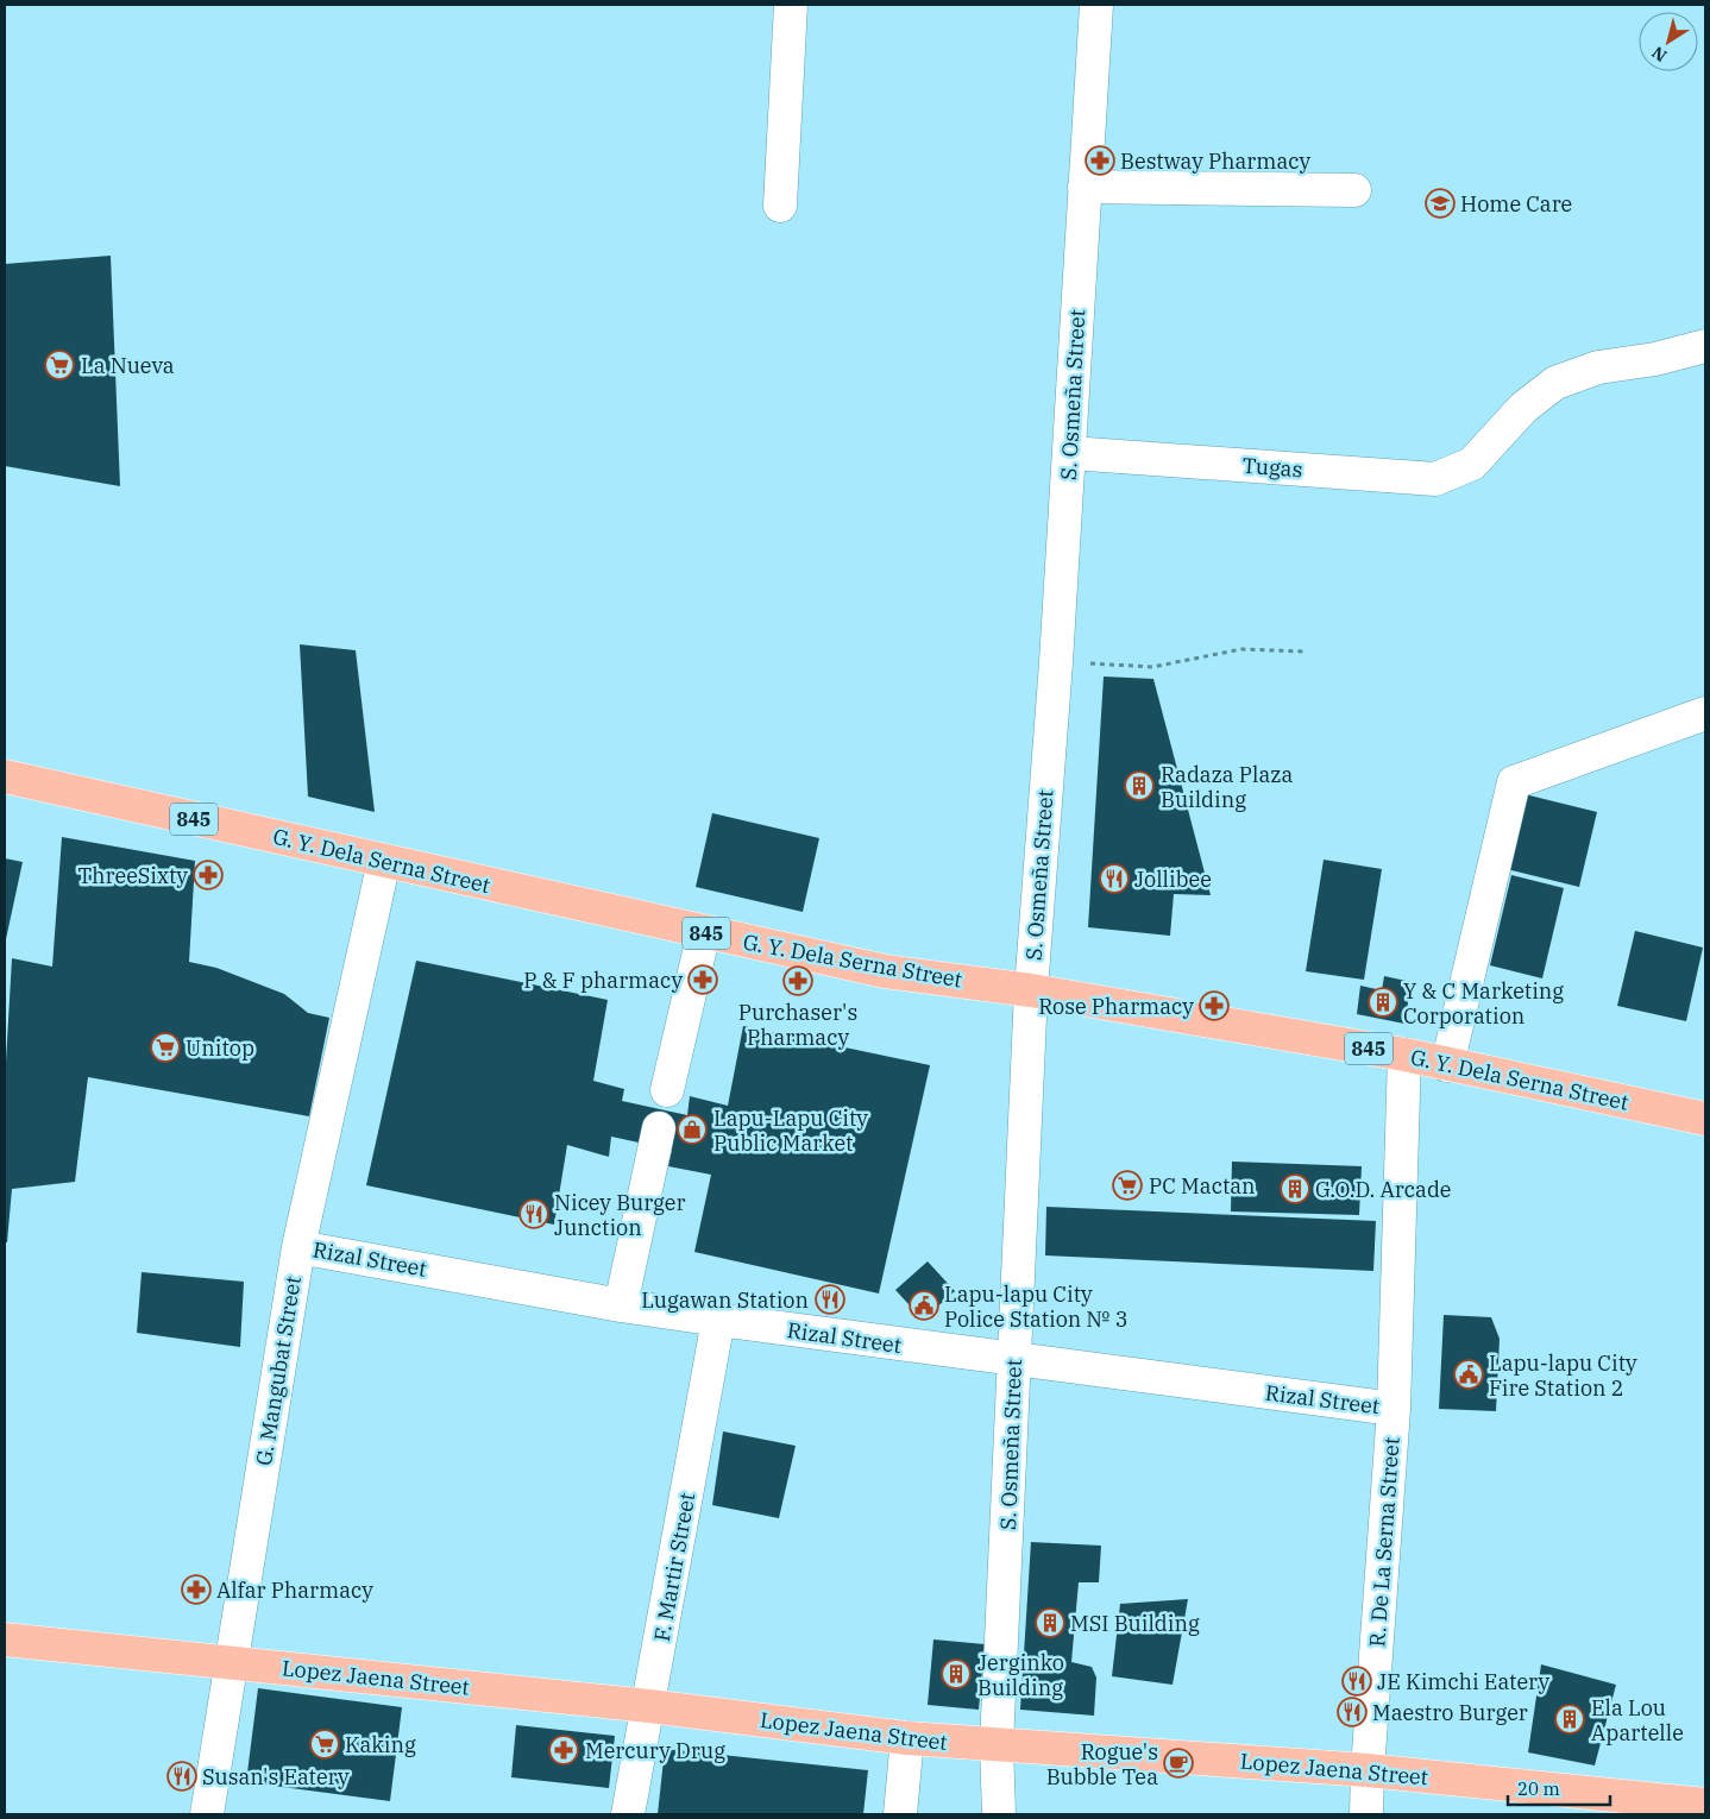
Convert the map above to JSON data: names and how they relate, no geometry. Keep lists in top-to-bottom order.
{
  "streets": {
    "main road": ["845", "G. Y. Dela Serna Street", "Lopez Jaena Street"],
    "street": [
      "S. Osmeña Street",
      "Tugas",
      "Rizal Street",
      "G. Mangubat Street",
      "R. De La Serna Street",
      "F. Martir Street"
    ]
  },
  "crossings": [
    ["S. Osmeña Street", "Tugas"],
    ["S. Osmeña Street", "G. Y. Dela Serna Street"],
    ["S. Osmeña Street", "Rizal Street"],
    ["S. Osmeña Street", "Lopez Jaena Street"],
    ["G. Y. Dela Serna Street", "G. Mangubat Street"],
    ["G. Y. Dela Serna Street", "R. De La Serna Street"],
    ["Rizal Street", "G. Mangubat Street"],
    ["Rizal Street", "R. De La Serna Street"],
    ["Rizal Street", "F. Martir Street"],
    ["G. Mangubat Street", "Lopez Jaena Street"],
    ["R. De La Serna Street", "Lopez Jaena Street"],
    ["F. Martir Street", "Lopez Jaena Street"]
  ],
  "places": {
    "pharmacy": [
      "Bestway Pharmacy",
      "ThreeSixty",
      "P & F pharmacy",
      "Purchaser's Pharmacy",
      "Rose Pharmacy",
      "Alfar Pharmacy",
      "Mercury Drug"
    ],
    "school or university": ["Home Care"],
    "supermarket": [
      "La Nueva",
      "Unitop",
      "PC Mactan",
      "Kaking"
    ],
    "building": [
      "Radaza Plaza Building",
      "Y & C Marketing Corporation",
      "G.O.D. Arcade",
      "MSI Building",
      "Jerginko Building",
      "Ela Lou Apartelle"
    ],
    "restaurant": [
      "Jollibee",
      "Nicey Burger Junction",
      "Lugawan Station",
      "JE Kimchi Eatery",
      "Maestro Burger",
      "Susan's Eatery"
    ],
    "shop": ["Lapu-Lapu City Public Market"],
    "public building": ["Lapu-lapu City Police Station № 3", "Lapu-lapu City Fire Station 2"],
    "cafe": ["Rogue's Bubble Tea"]
  },
  "scale_bar": "20 m",
  "north": "bottom left"
}
